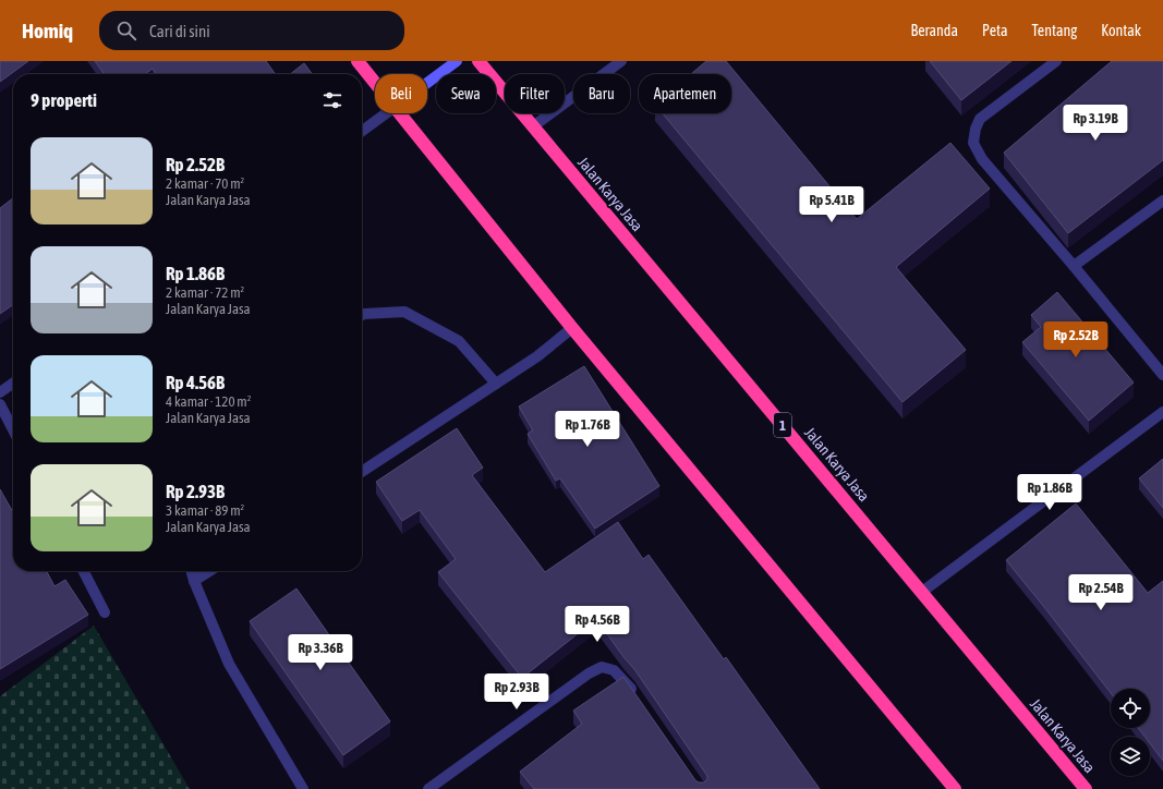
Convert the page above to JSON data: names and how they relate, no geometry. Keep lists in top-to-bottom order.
{
  "streets": {
    "highway": ["Jalan Karya Jasa", "1"]
  },
  "page": {
    "header": "Homiq",
    "search": "Cari di sini",
    "nav": [
      "Beranda",
      "Peta",
      "Tentang",
      "Kontak"
    ],
    "chip": [
      "Beli",
      "Sewa",
      "Filter",
      "Baru",
      "Apartemen"
    ],
    "heading": "9 properti",
    "price": [
      "Rp 3.19B",
      "Rp 5.41B",
      "Rp 2.52B",
      "Rp 1.76B",
      "Rp 1.86B",
      "Rp 2.54B",
      "Rp 4.56B",
      "Rp 3.36B",
      "Rp 2.93B"
    ],
    "list": [
      {
        "name": "Rp 2.52B",
        "note": "2 kamar · 70 m² · Jalan Karya Jasa"
      },
      {
        "name": "Rp 1.86B",
        "note": "2 kamar · 72 m² · Jalan Karya Jasa"
      },
      {
        "name": "Rp 4.56B",
        "note": "4 kamar · 120 m² · Jalan Karya Jasa"
      },
      {
        "name": "Rp 2.93B",
        "note": "3 kamar · 89 m² · Jalan Karya Jasa"
      }
    ]
  }
}
